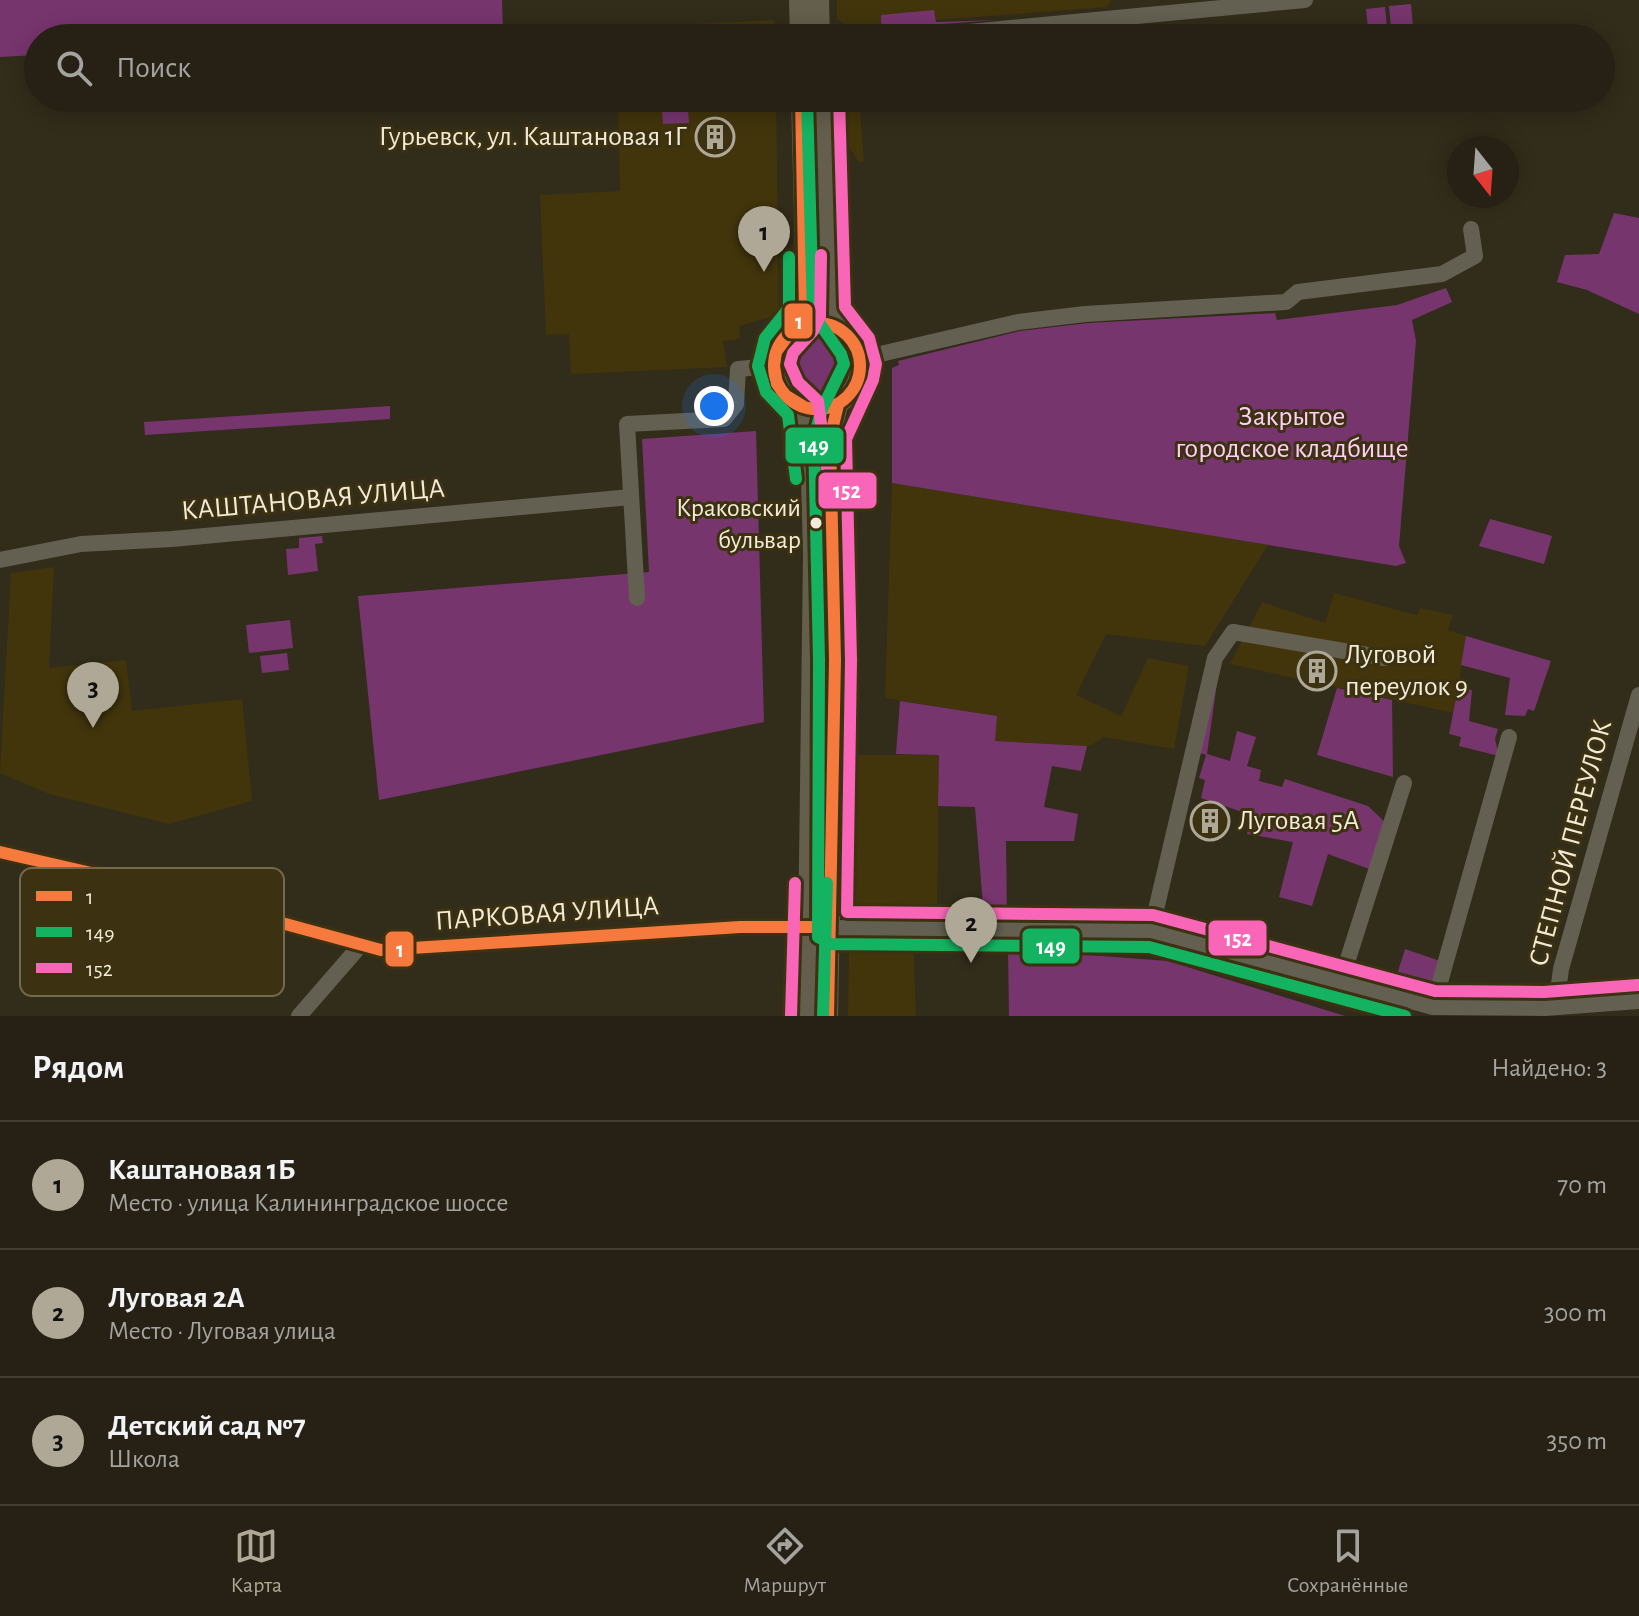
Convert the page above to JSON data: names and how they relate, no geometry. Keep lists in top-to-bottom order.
{
  "streets": {
    "street": ["КАШТАНОВАЯ УЛИЦА", "СТЕПНОЙ ПЕРЕУЛОК", "ПАРКОВАЯ УЛИЦА"]
  },
  "crossings": [
    ["СТЕПНОЙ ПЕРЕУЛОК", "ПАРКОВАЯ УЛИЦА"]
  ],
  "parks": ["Закрытое городское кладбище"],
  "places": {
    "building": ["Гурьевск, ул. Каштановая 1Г", "Луговой переулок 9", "Луговая 5А"],
    "other": ["Краковский бульвар"]
  },
  "lines": ["transit line 1", "transit line 149", "transit line 152"],
  "legend": ["1", "149", "152"],
  "north": "bottom",
  "page": {
    "search": "Поиск",
    "pins": ["1", "3", "2"],
    "heading": ["Рядом", "Найдено: 3"],
    "list": [
      {
        "mark": "1",
        "name": "Каштановая 1Б",
        "note": "Место · улица Калининградское шоссе",
        "value": "70 m"
      },
      {
        "mark": "2",
        "name": "Луговая 2А",
        "note": "Место · Луговая улица",
        "value": "300 m"
      },
      {
        "mark": "3",
        "name": "Детский сад №7",
        "note": "Школа",
        "value": "350 m"
      }
    ],
    "nav": ["Карта", "Маршрут", "Сохранённые"]
  }
}
